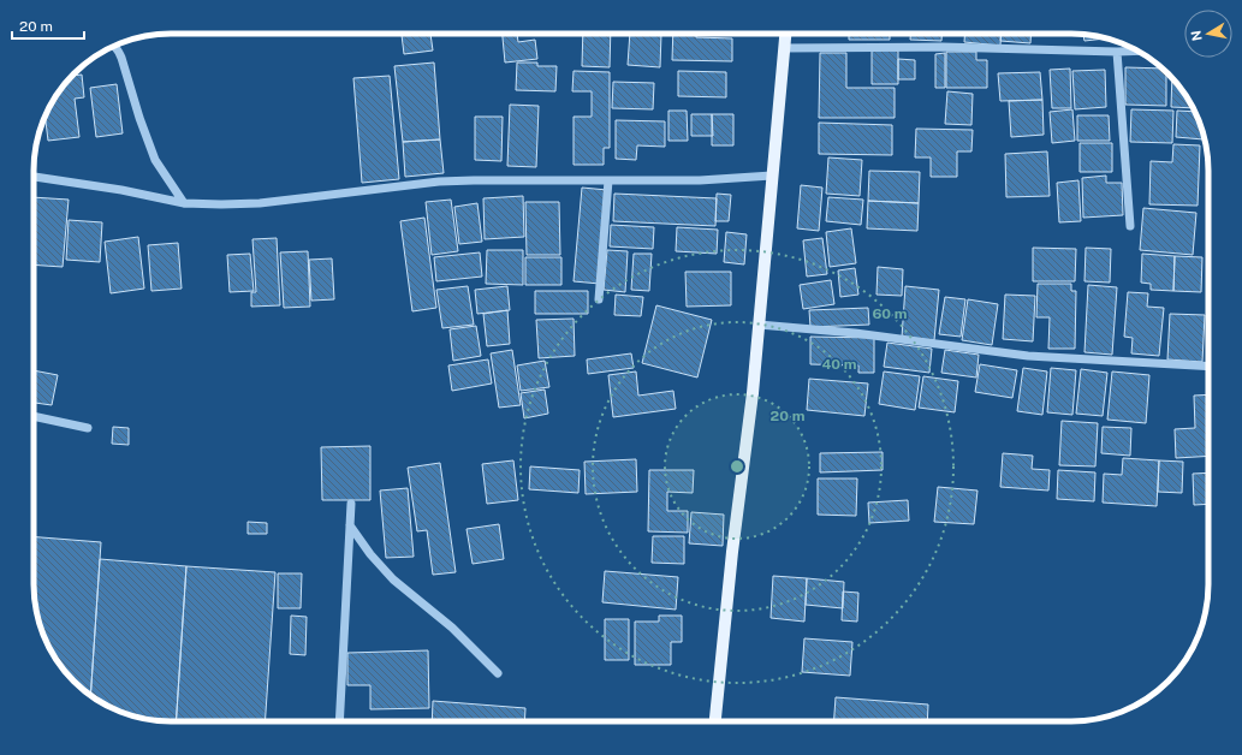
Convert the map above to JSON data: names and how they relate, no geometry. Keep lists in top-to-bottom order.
{
  "scale_bar": "20 m",
  "north": "left",
  "rings": ["60 m", "40 m", "20 m"]
}
